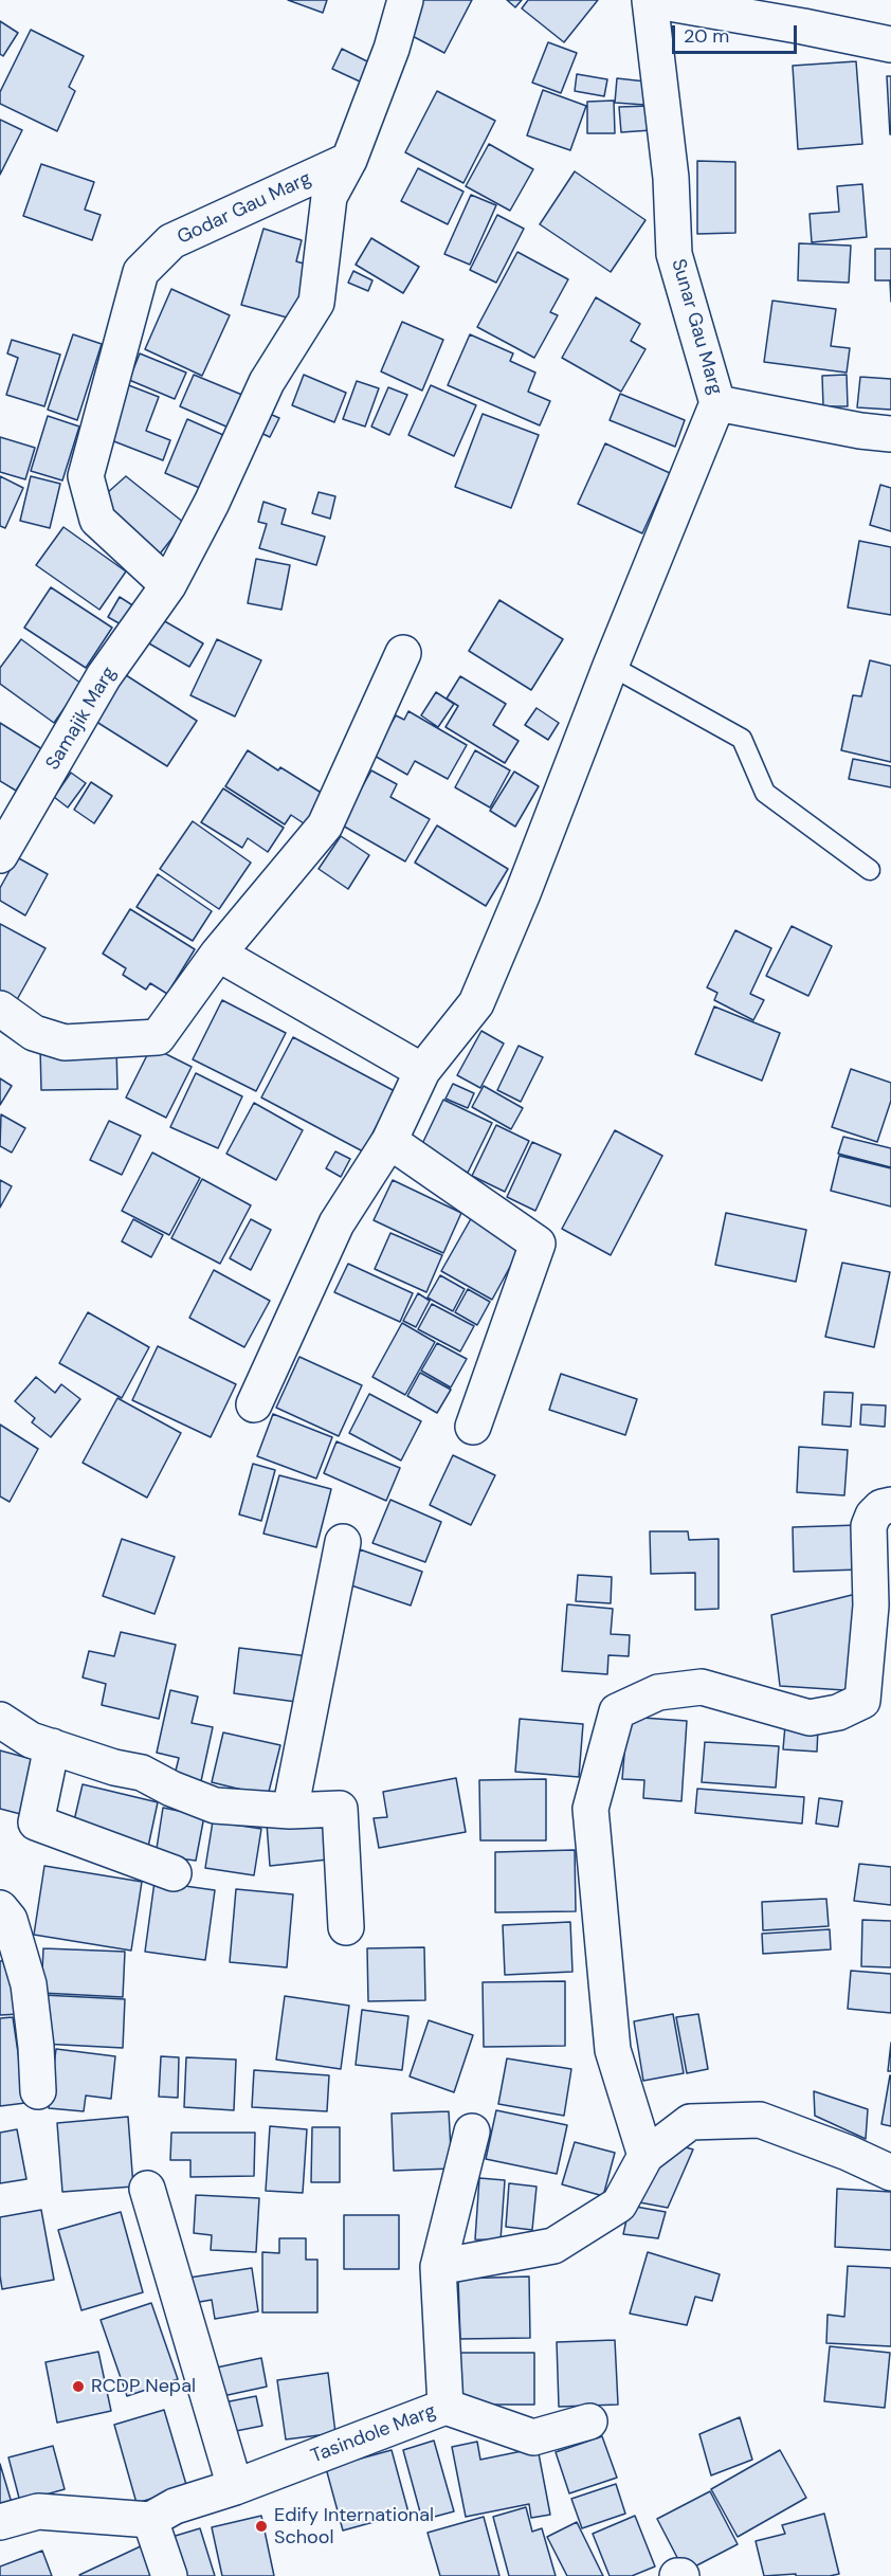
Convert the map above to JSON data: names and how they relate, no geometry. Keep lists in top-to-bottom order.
{
  "streets": {
    "street": [
      "Godar Gau Marg",
      "Sunar Gau Marg",
      "Samajik Marg",
      "Tasindole Marg"
    ]
  },
  "crossings": [
    ["Godar Gau Marg", "Samajik Marg"]
  ],
  "places": ["RCDP Nepal", "Edify International School"],
  "scale_bar": "20 m"
}
